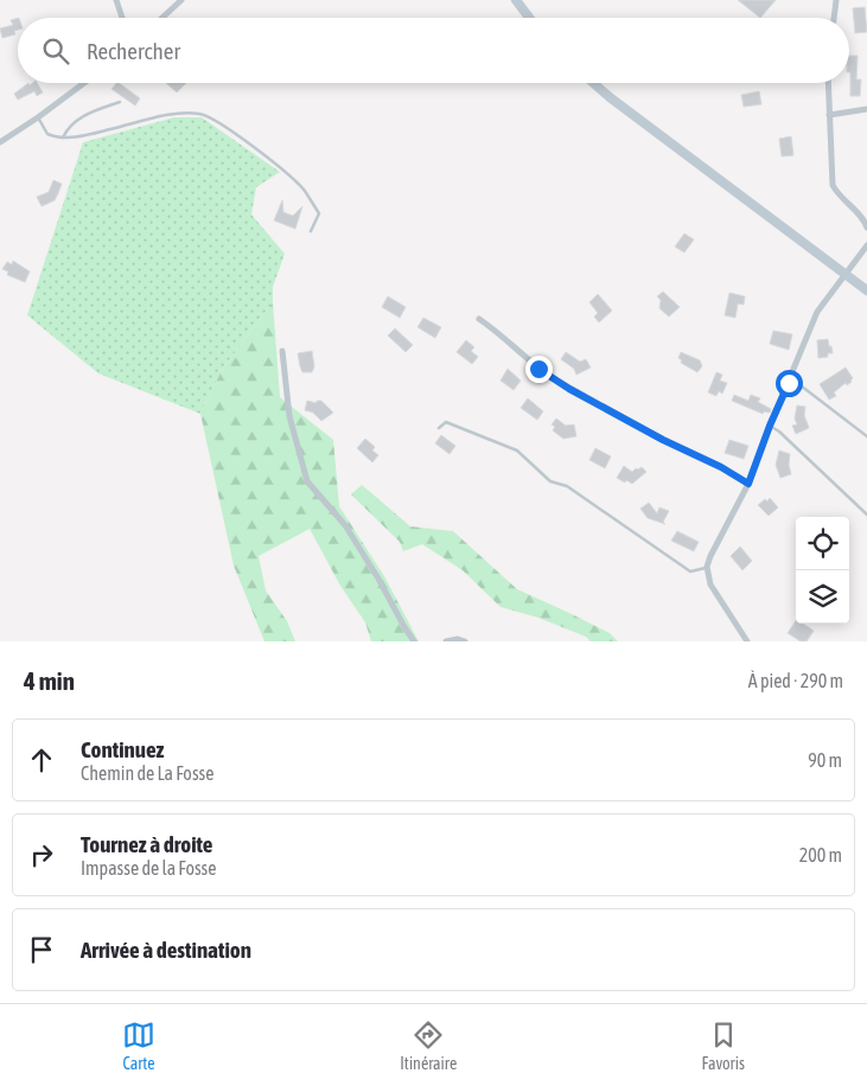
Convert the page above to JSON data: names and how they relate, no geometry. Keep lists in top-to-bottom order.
{
  "page": {
    "search": "Rechercher",
    "heading": ["4 min", "À pied · 290 m"],
    "list": [
      ["Continuez", "Chemin de La Fosse", "90 m"],
      ["Tournez à droite", "Impasse de la Fosse", "200 m"],
      "Arrivée à destination"
    ],
    "nav": ["Carte", "Itinéraire", "Favoris"]
  }
}
